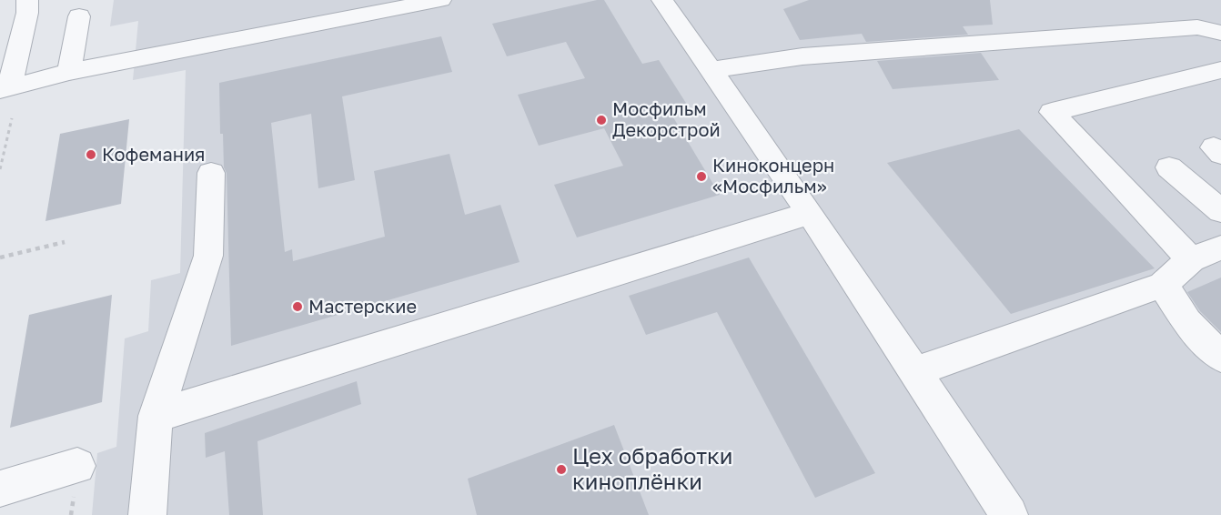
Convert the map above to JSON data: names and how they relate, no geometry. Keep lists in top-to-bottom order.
{
  "places": [
    "Мосфильм Декорстрой",
    "Кофемания",
    "Киноконцерн «Мосфильм»",
    "Мастерские",
    "Цех обработки киноплёнки"
  ]
}
